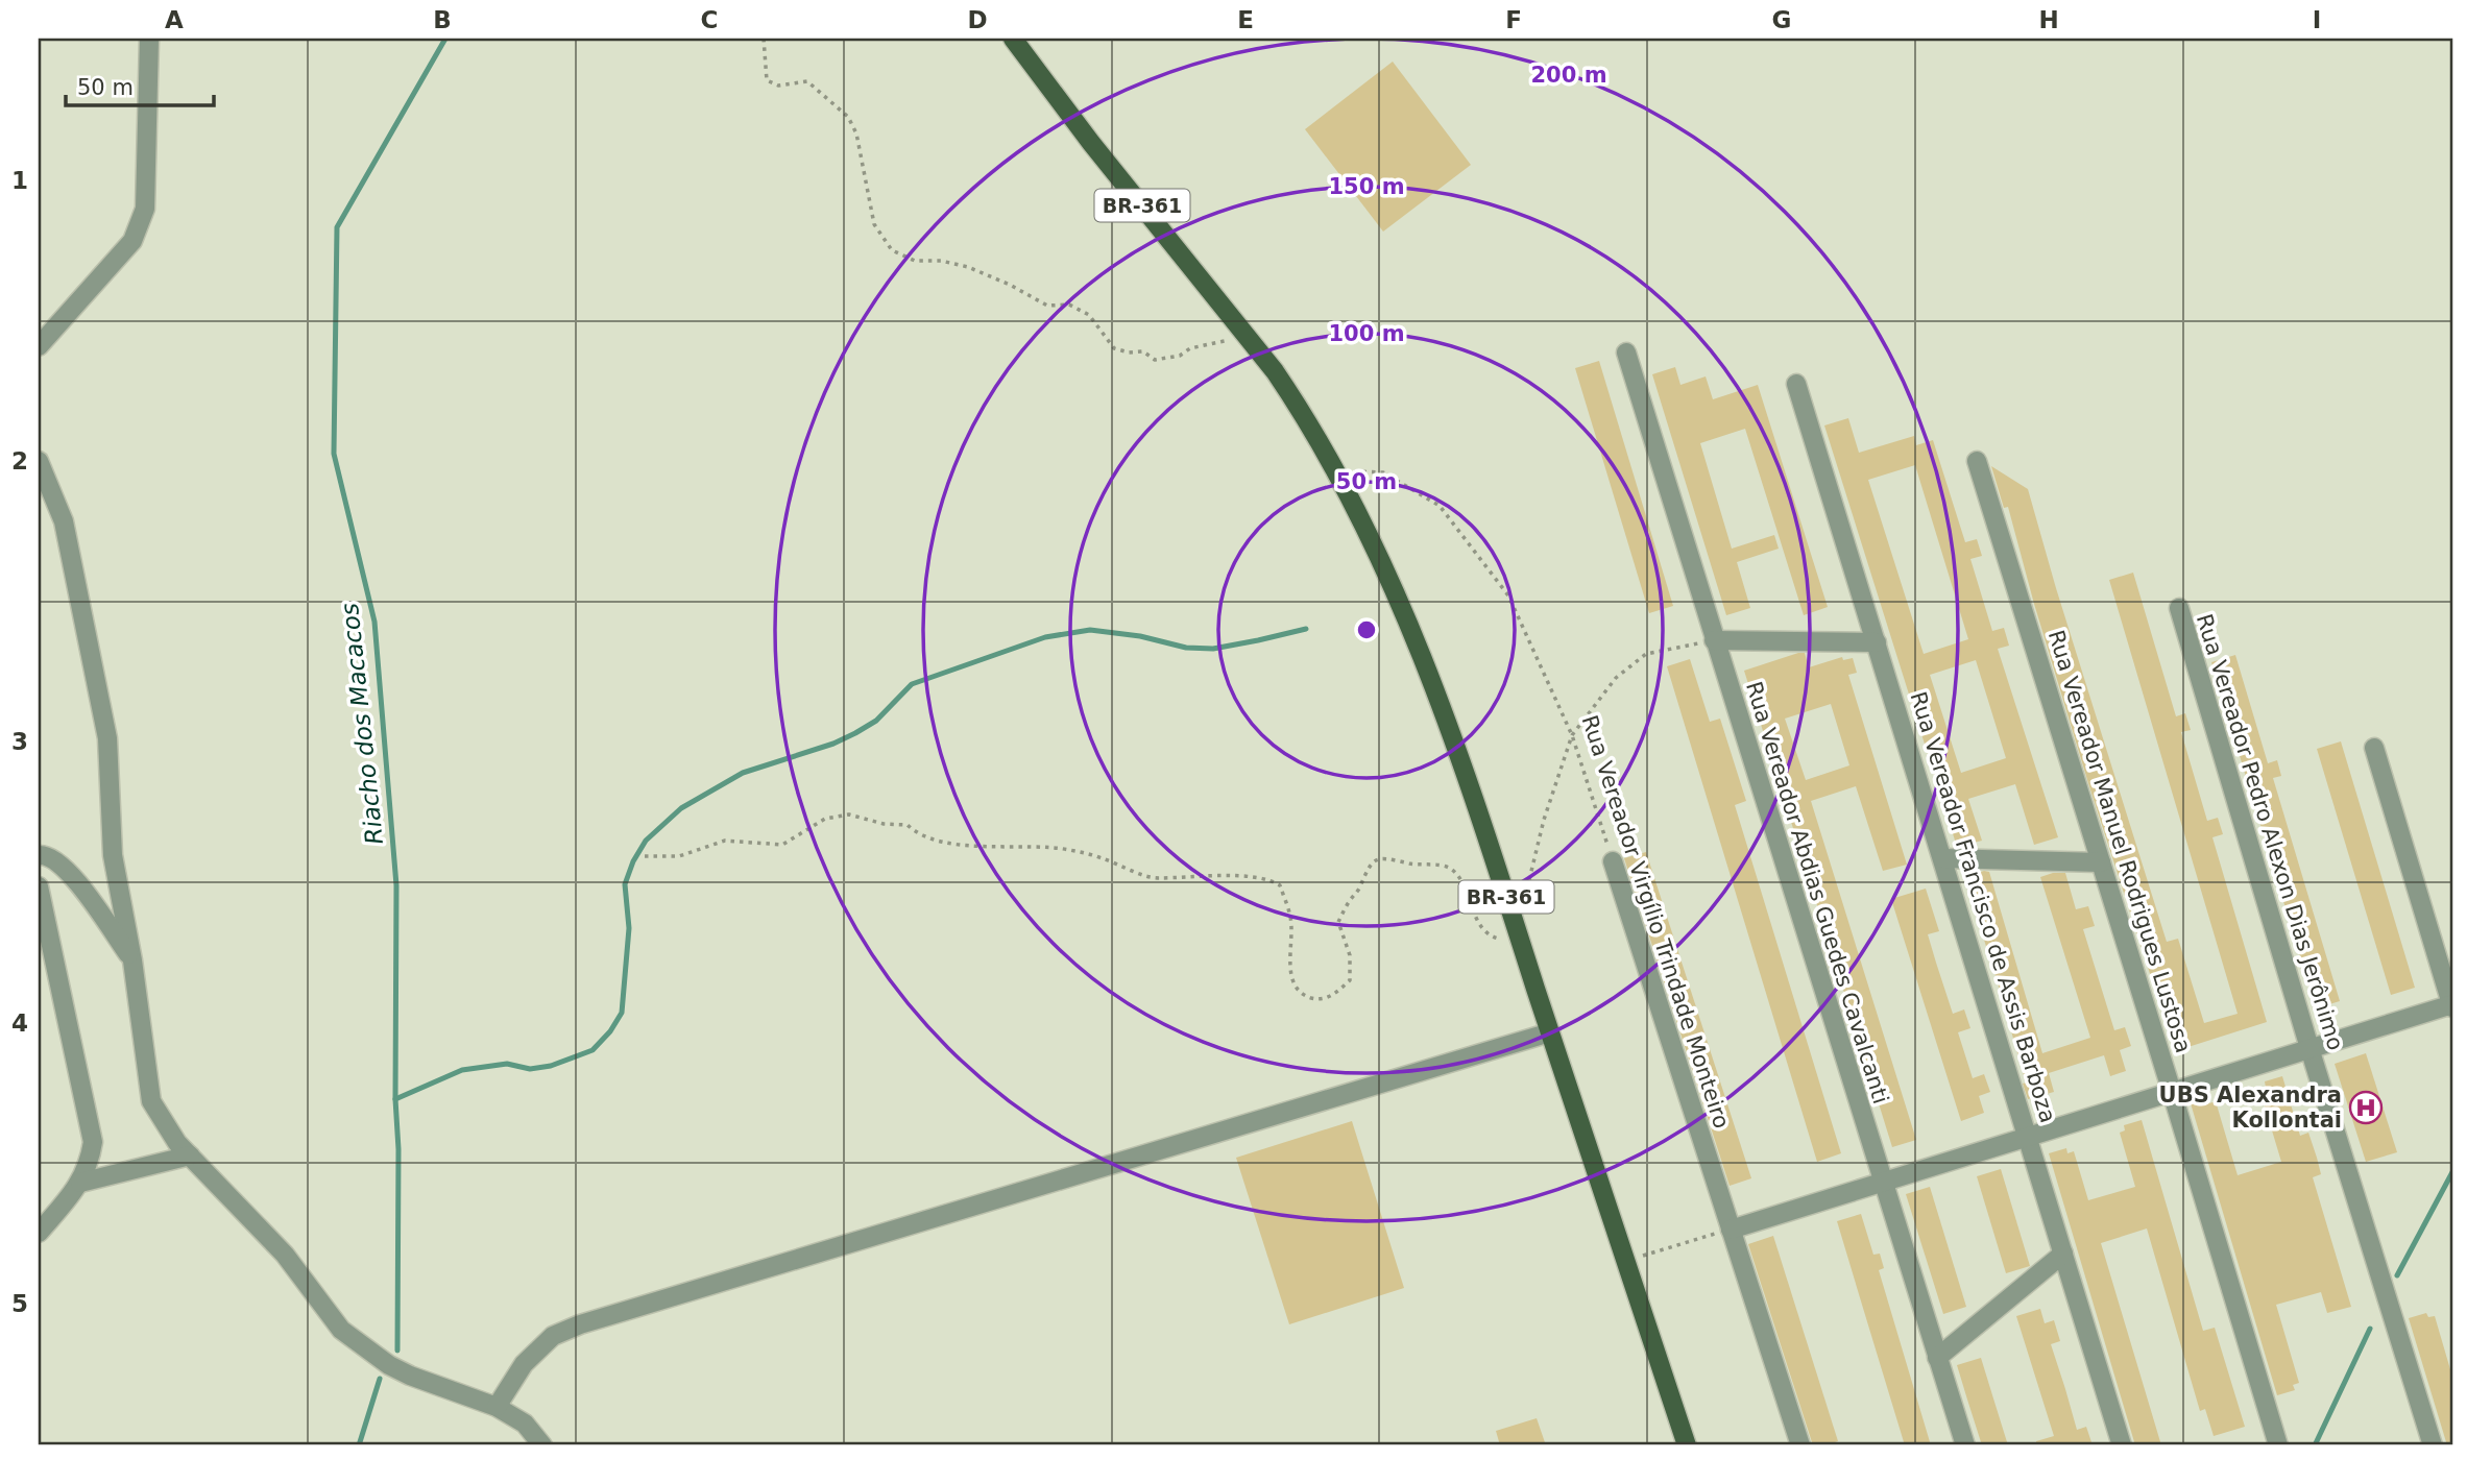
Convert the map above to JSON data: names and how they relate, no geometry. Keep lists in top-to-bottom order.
{
  "streets": {
    "main road": ["BR-361"],
    "street": [
      "Rua Vereador Pedro Alexon Dias Jerônimo",
      "Rua Vereador Manuel Rodrigues Lustosa",
      "Rua Vereador Abdias Guedes Cavalcanti",
      "Rua Vereador Francisco de Assis Barboza",
      "Rua Vereador Virgílio Trindade Monteiro"
    ]
  },
  "crossings": [
    ["BR-361", "Rua Vereador Virgílio Trindade Monteiro"]
  ],
  "water": ["Riacho dos Macacos"],
  "places": {
    "hospital": ["UBS Alexandra Kollontai"]
  },
  "scale_bar": "50 m",
  "grid": {
    "columns": [
      "A",
      "B",
      "C",
      "D",
      "E",
      "F",
      "G",
      "H",
      "I"
    ],
    "rows": [
      "1",
      "2",
      "3",
      "4",
      "5"
    ]
  },
  "rings": [
    "200 m",
    "150 m",
    "100 m",
    "50 m"
  ]
}
